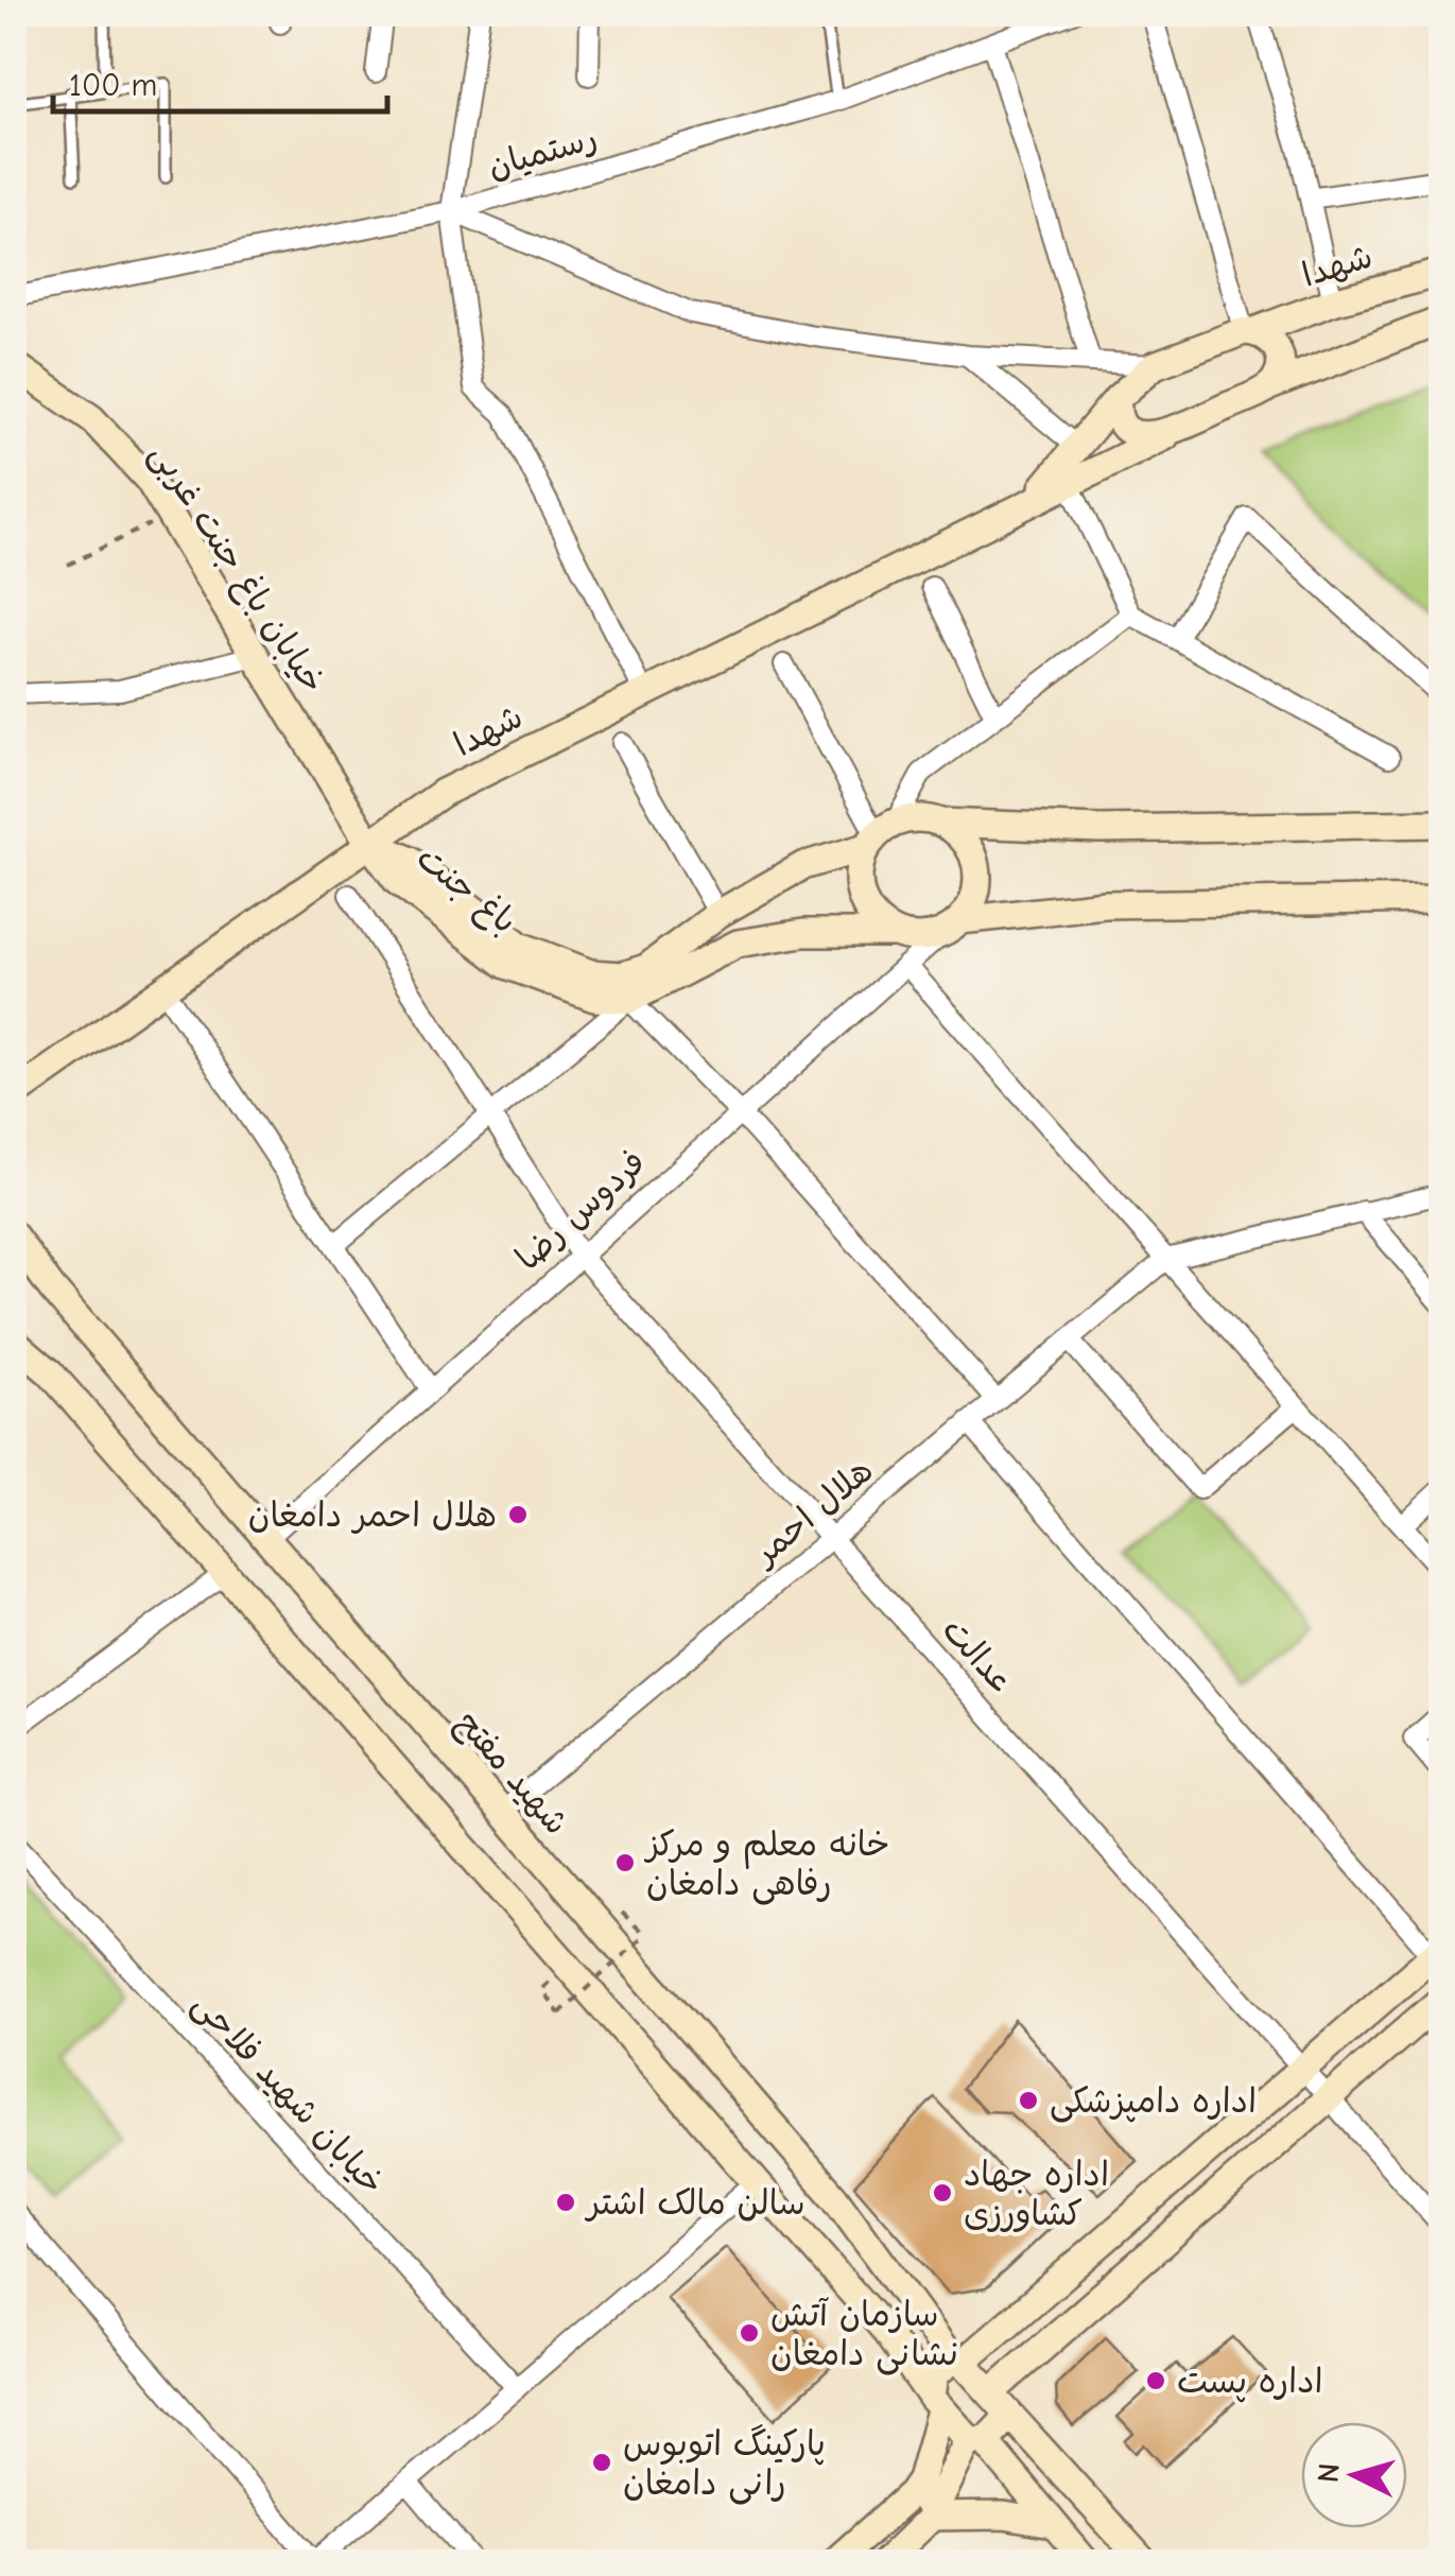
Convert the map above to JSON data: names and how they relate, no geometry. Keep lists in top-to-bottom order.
{
  "streets": {
    "street": [
      "رستمیان",
      "شهدا",
      "خیابان باغ جنت غربی",
      "باغ جنت",
      "فردوس رضا",
      "هلال احمر",
      "عدالت",
      "شهید مفتح",
      "خیابان شهید فلاحی"
    ]
  },
  "crossings": [
    ["شهدا", "خیابان باغ جنت غربی"],
    ["شهدا", "باغ جنت"],
    ["خیابان باغ جنت غربی", "باغ جنت"],
    ["باغ جنت", "فردوس رضا"],
    ["فردوس رضا", "عدالت"],
    ["فردوس رضا", "شهید مفتح"],
    ["هلال احمر", "عدالت"],
    ["هلال احمر", "شهید مفتح"]
  ],
  "places": [
    "هلال احمر دامغان",
    "خانه معلم و مرکز رفاهی دامغان",
    "اداره دامپزشکی",
    "اداره جهاد کشاورزی",
    "سالن مالک اشتر",
    "سازمان آتش نشانی دامغان",
    "اداره پست",
    "پارکینگ اتوبوس رانی دامغان"
  ],
  "scale_bar": "100 m",
  "north": "left"
}
